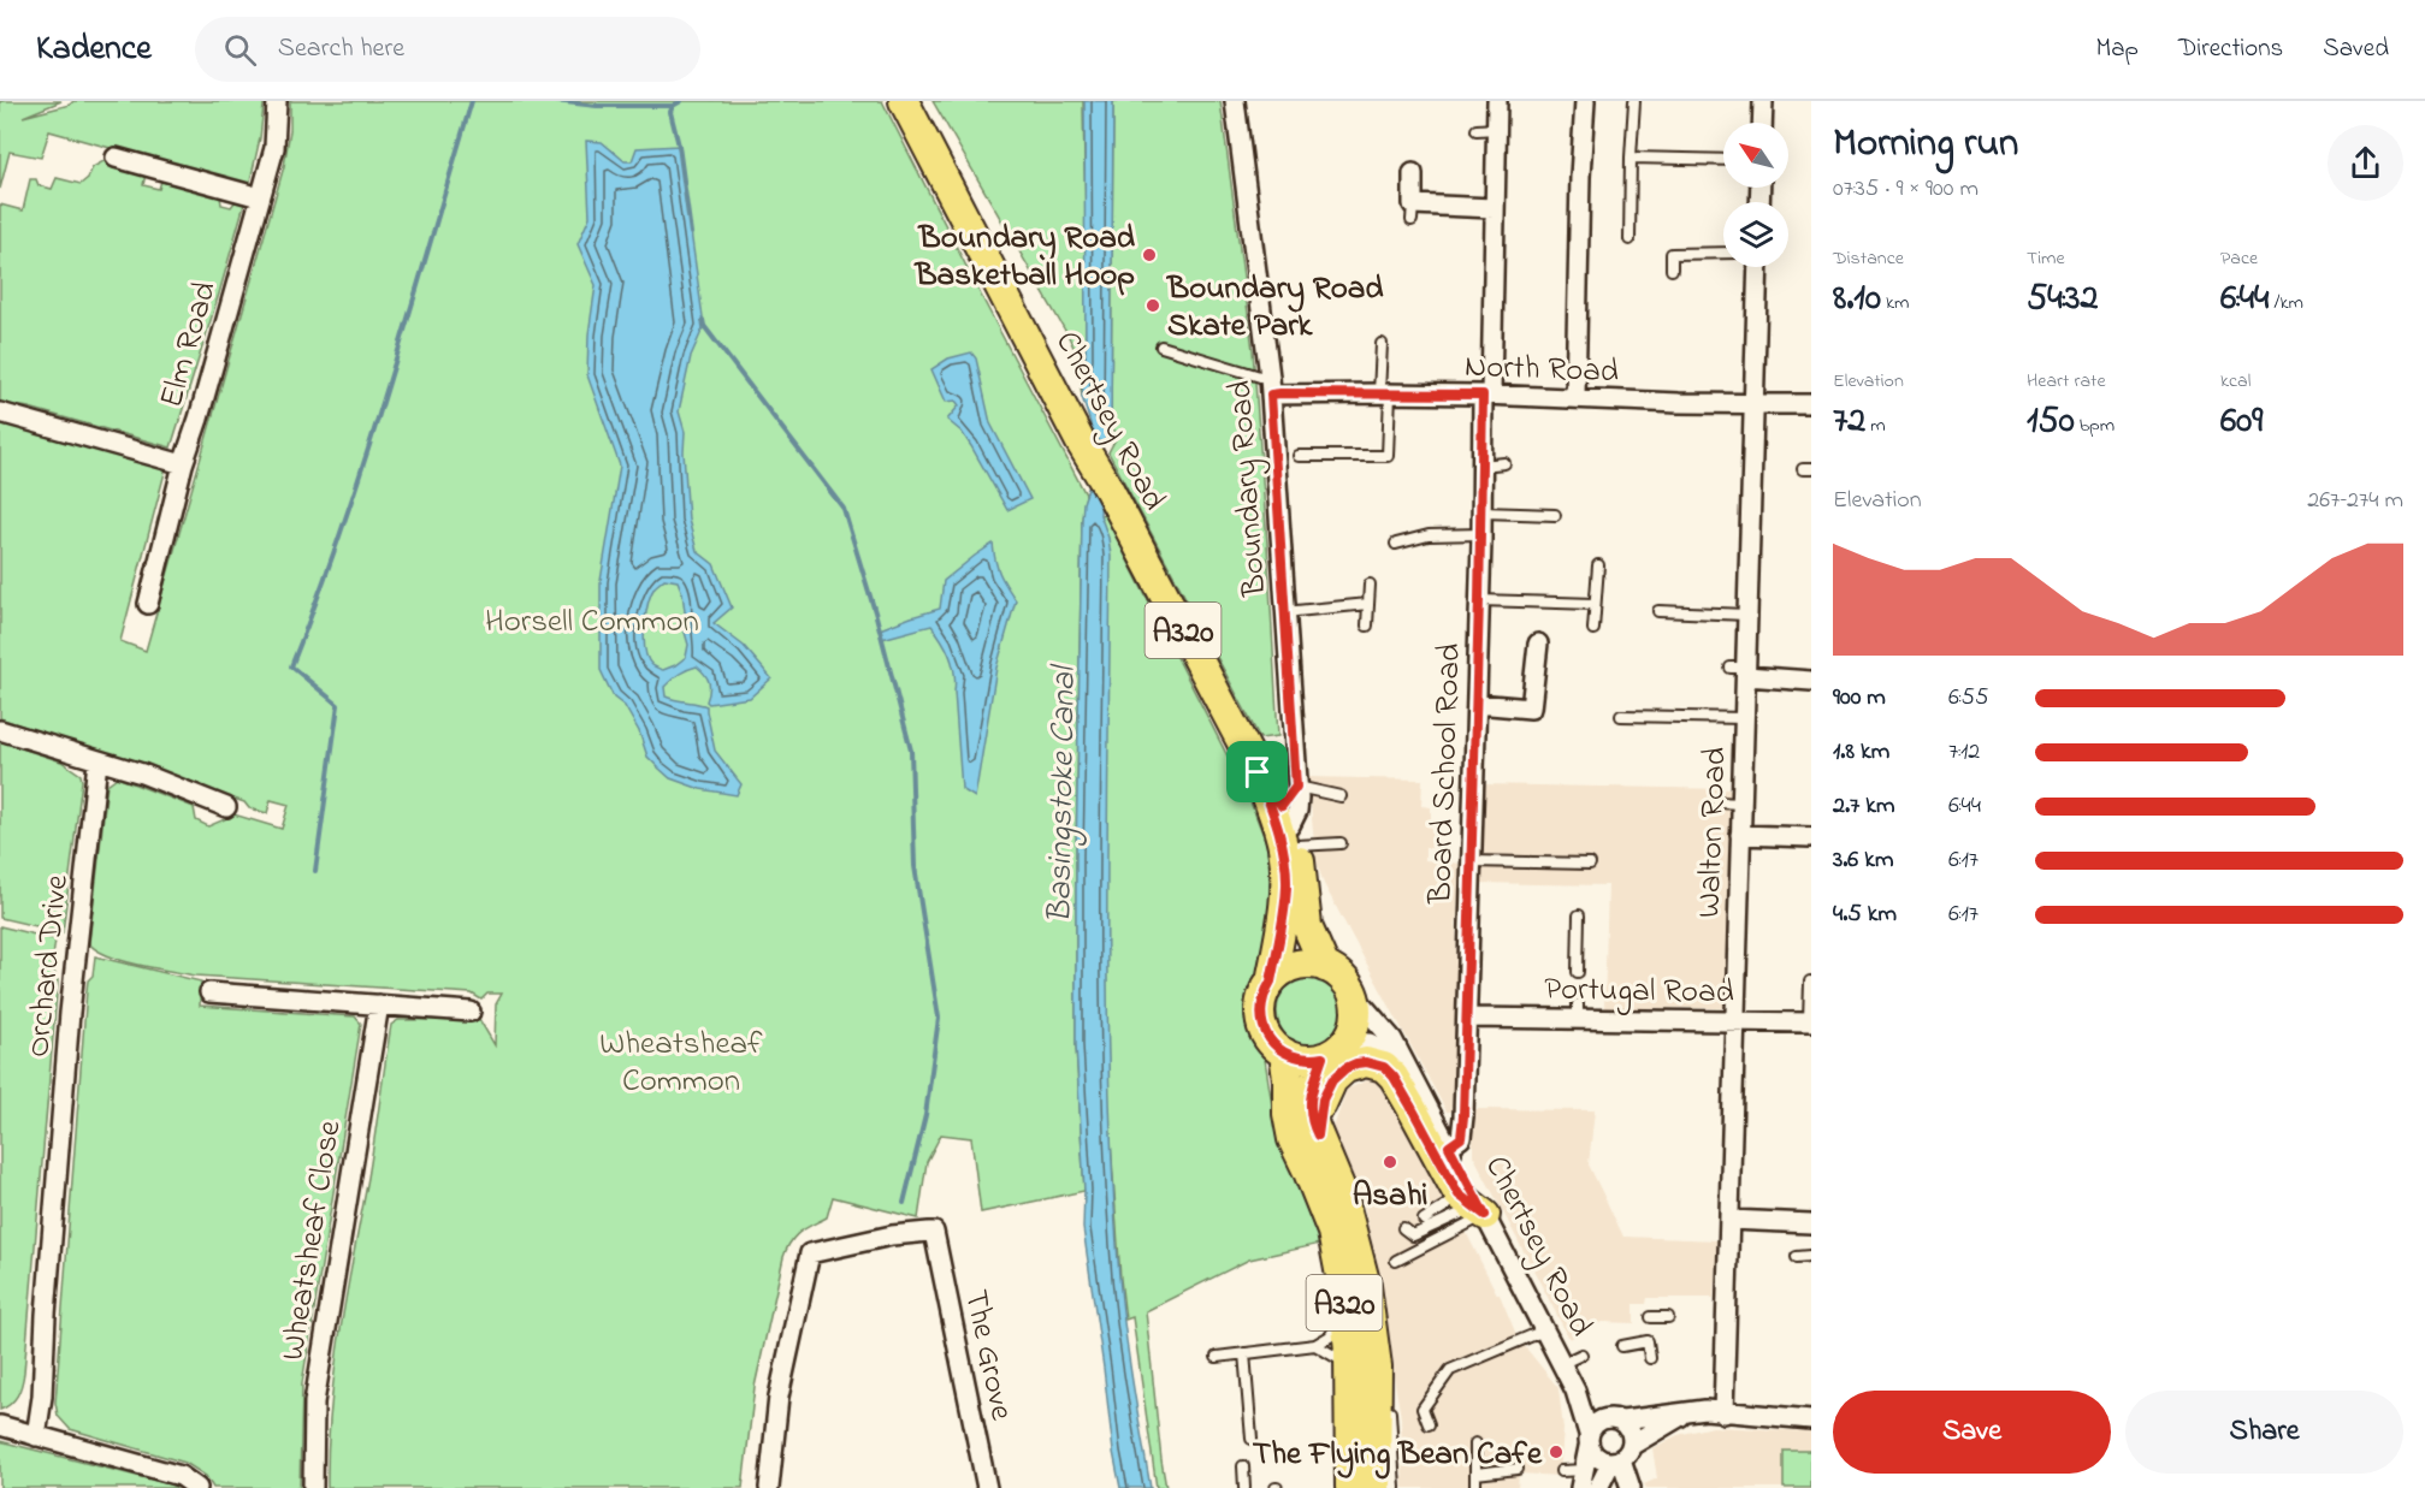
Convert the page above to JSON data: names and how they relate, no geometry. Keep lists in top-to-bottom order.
{
  "streets": {
    "main road": ["Chertsey Road", "A320"],
    "street": [
      "Elm Road",
      "North Road",
      "Boundary Road",
      "Board School Road",
      "Walton Road",
      "Orchard Drive",
      "Portugal Road",
      "Wheatsheaf Close",
      "The Grove"
    ]
  },
  "crossings": [
    ["North Road", "Boundary Road"],
    ["North Road", "Board School Road"],
    ["North Road", "Walton Road"],
    ["Chertsey Road", "Boundary Road"],
    ["Chertsey Road", "A320"],
    ["Chertsey Road", "Board School Road"],
    ["Board School Road", "Portugal Road"],
    ["Walton Road", "Portugal Road"]
  ],
  "water": ["Basingstoke Canal"],
  "parks": ["Horsell Common", "Wheatsheaf Common"],
  "places": [
    "Boundary Road Basketball Hoop",
    "Boundary Road Skate Park",
    "Asahi",
    "The Flying Bean Cafe"
  ],
  "north": "top left",
  "page": {
    "header": "Kadence",
    "search": "Search here",
    "nav": ["Map", "Directions", "Saved"],
    "heading": ["Morning run", "07:35 · 9 × 900 m"],
    "stats": [
      ["Distance", "8.10 km"],
      ["Time", "54:32"],
      ["Pace", "6:44 /km"],
      ["Elevation", "72 m"],
      ["Heart rate", "150 bpm"],
      ["kcal", "609"]
    ],
    "chart": ["Elevation", "267–274 m"],
    "list": [
      {
        "name": "900 m",
        "note": "6:55"
      },
      {
        "name": "1.8 km",
        "note": "7:12"
      },
      {
        "name": "2.7 km",
        "note": "6:44"
      },
      {
        "name": "3.6 km",
        "note": "6:17"
      },
      {
        "name": "4.5 km",
        "note": "6:17"
      }
    ],
    "buttons": ["Save", "Share"]
  }
}
